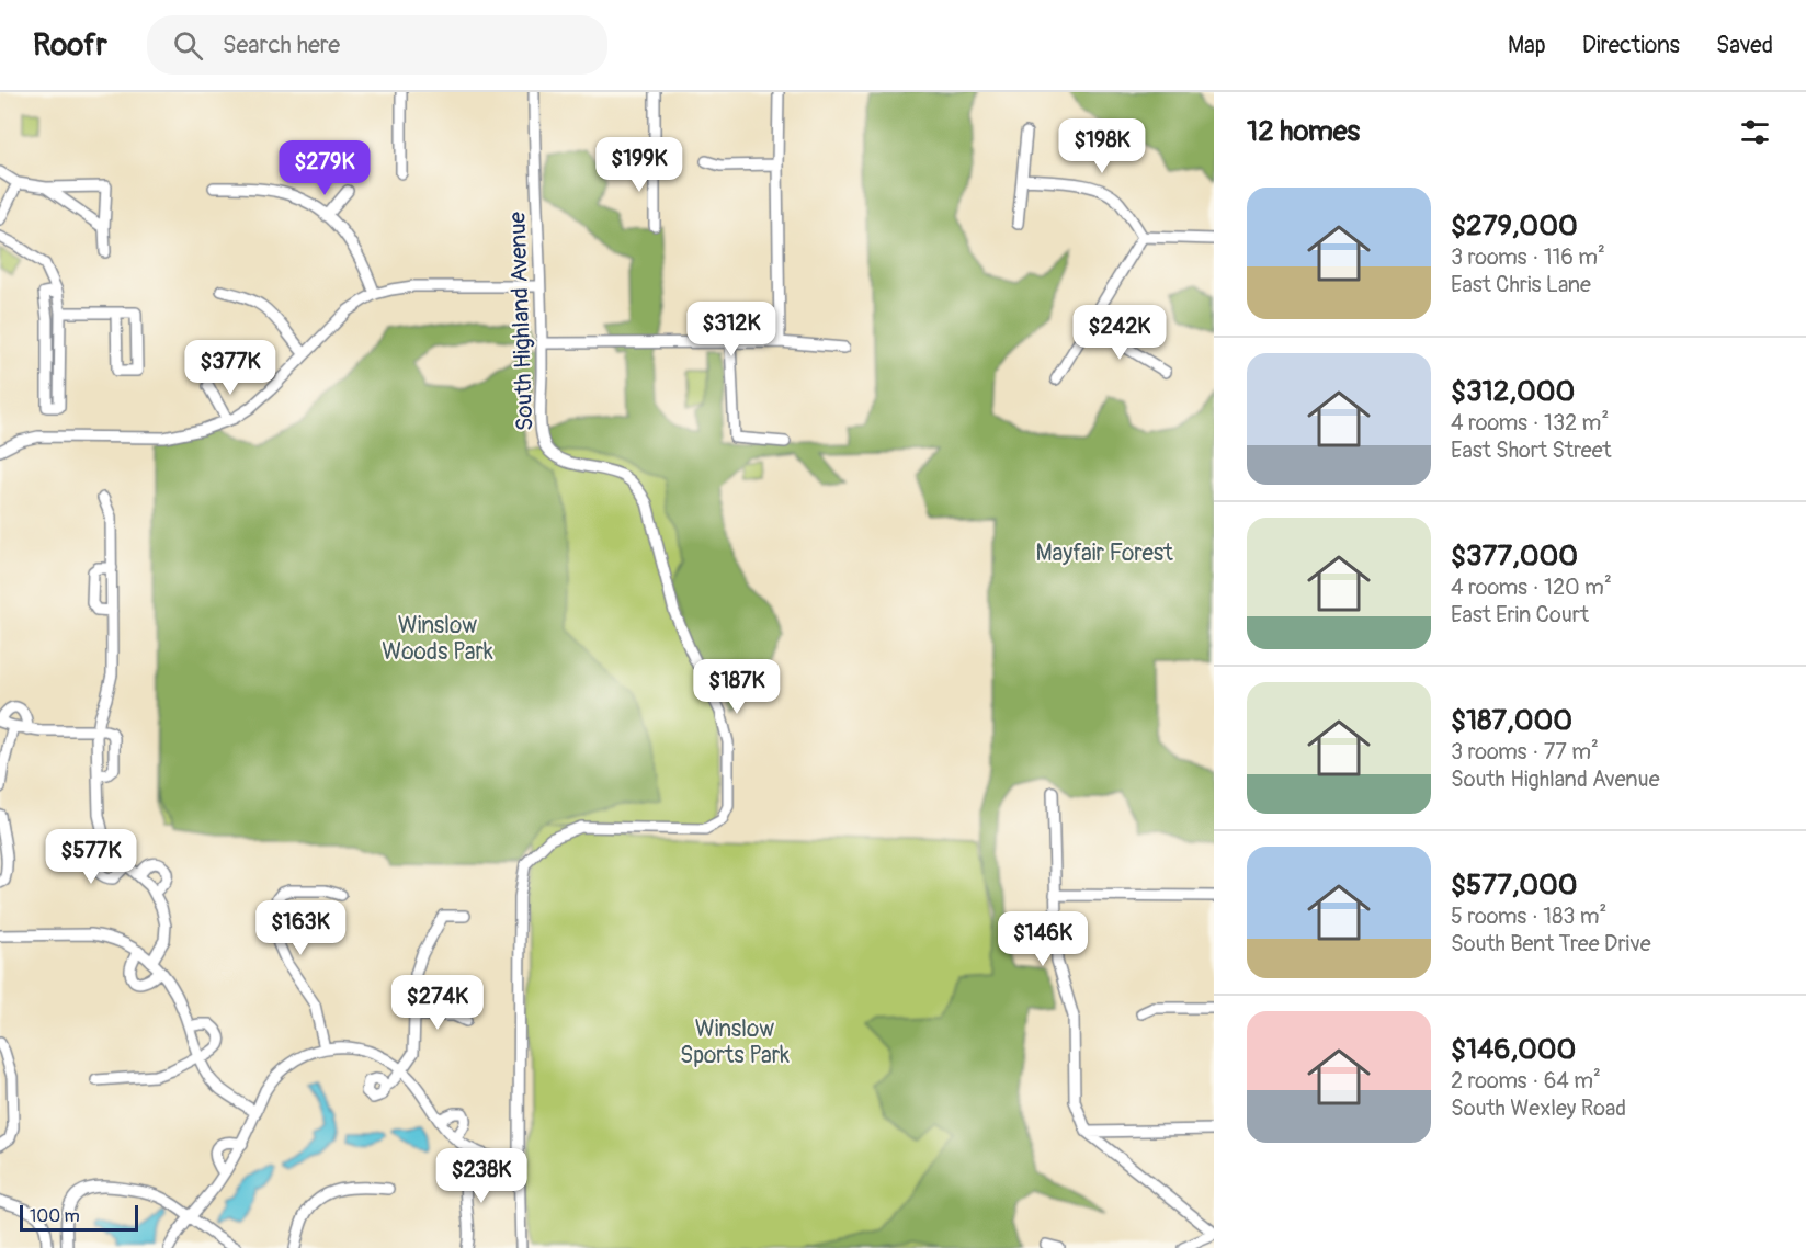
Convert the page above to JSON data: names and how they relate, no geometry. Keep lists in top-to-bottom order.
{
  "streets": {
    "street": ["South Highland Avenue"]
  },
  "parks": ["Mayfair Forest", "Winslow Woods Park", "Winslow Sports Park"],
  "scale_bar": "100 m",
  "page": {
    "header": "Roofr",
    "search": "Search here",
    "nav": ["Map", "Directions", "Saved"],
    "heading": "12 homes",
    "price": [
      "$198K",
      "$199K",
      "$279K",
      "$312K",
      "$242K",
      "$377K",
      "$187K",
      "$577K",
      "$163K",
      "$146K",
      "$274K",
      "$238K"
    ],
    "list": [
      {
        "name": "$279,000",
        "note": "3 rooms · 116 m² · East Chris Lane"
      },
      {
        "name": "$312,000",
        "note": "4 rooms · 132 m² · East Short Street"
      },
      {
        "name": "$377,000",
        "note": "4 rooms · 120 m² · East Erin Court"
      },
      {
        "name": "$187,000",
        "note": "3 rooms · 77 m² · South Highland Avenue"
      },
      {
        "name": "$577,000",
        "note": "5 rooms · 183 m² · South Bent Tree Drive"
      },
      {
        "name": "$146,000",
        "note": "2 rooms · 64 m² · South Wexley Road"
      }
    ],
    "scale": "100 m"
  }
}
